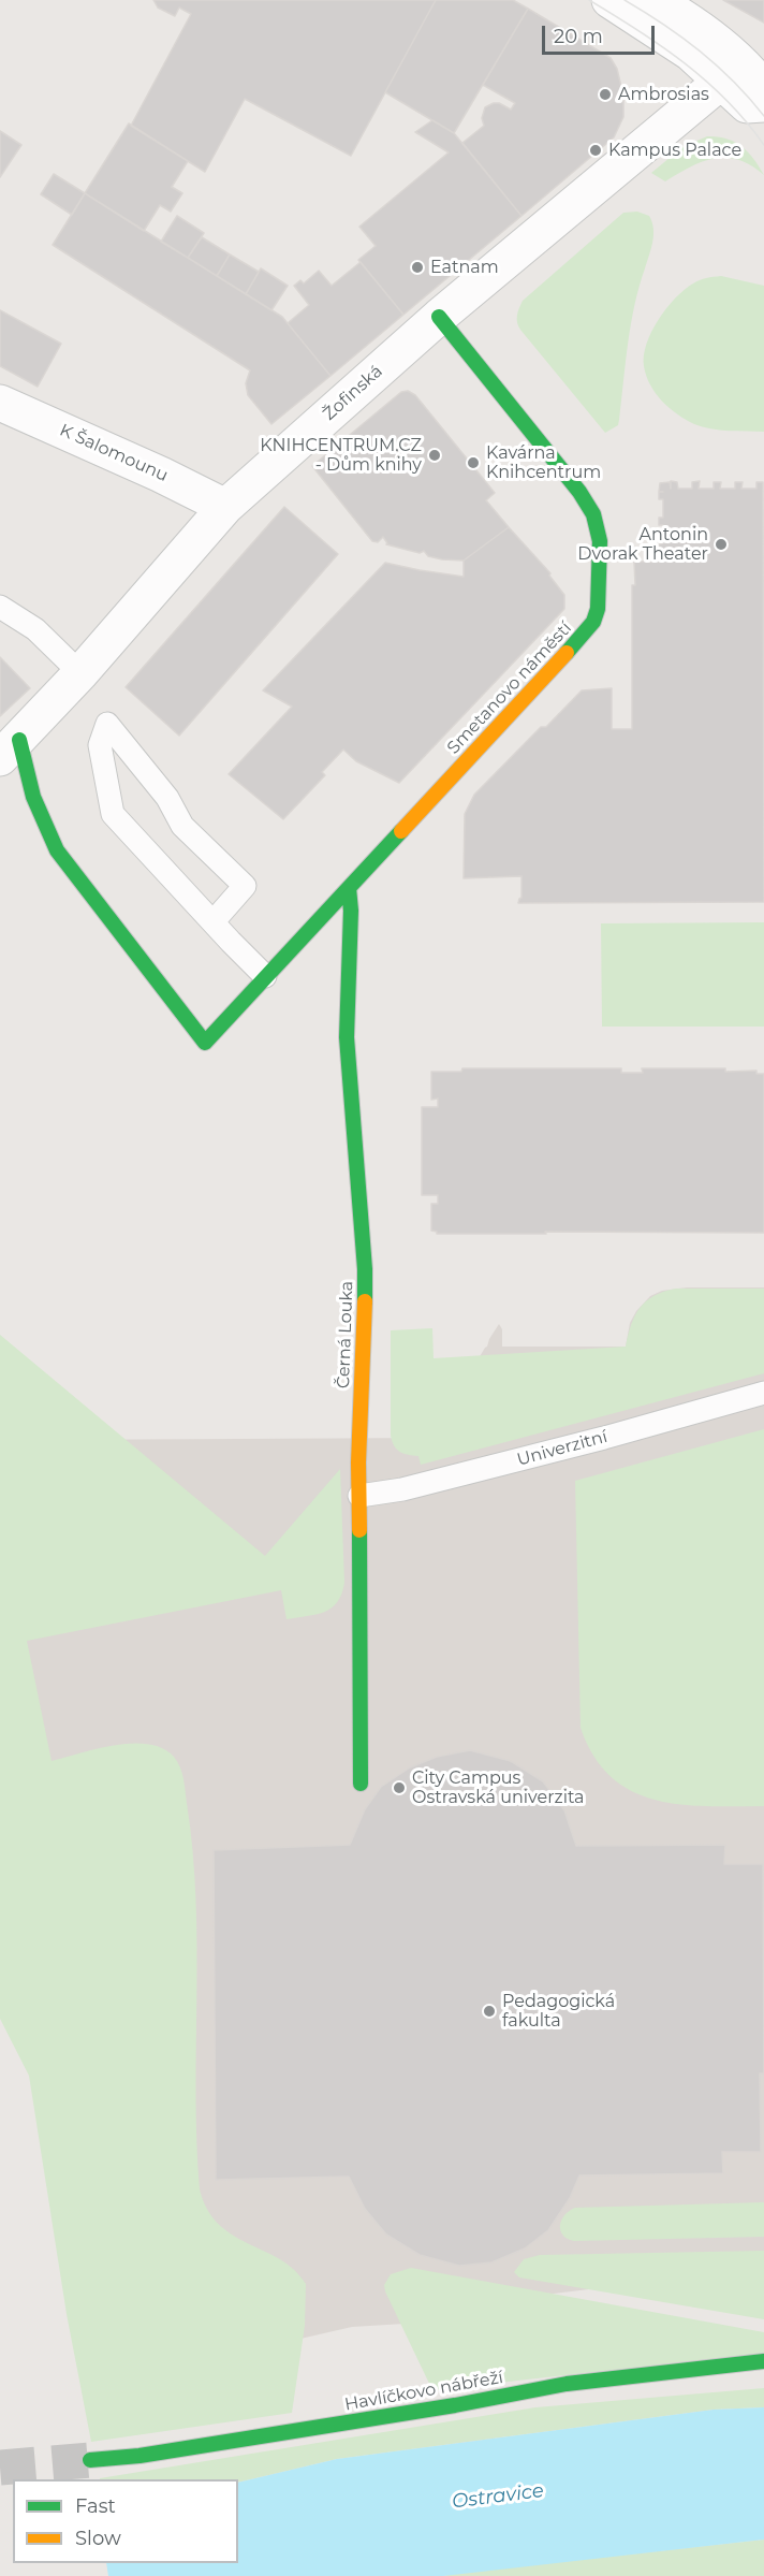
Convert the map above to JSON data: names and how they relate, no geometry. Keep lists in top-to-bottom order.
{
  "streets": {
    "street": [
      "Žofinská",
      "K Šalomounu",
      "Smetanovo náměstí",
      "Černá Louka",
      "Havlíčkovo nábřeží"
    ],
    "lane": ["Univerzitní"]
  },
  "crossings": [
    ["Žofinská", "K Šalomounu"],
    ["Žofinská", "Smetanovo náměstí"],
    ["Smetanovo náměstí", "Černá Louka"],
    ["Černá Louka", "Univerzitní"]
  ],
  "water": ["Ostravice"],
  "places": [
    "Ambrosias",
    "Kampus Palace",
    "Eatnam",
    "KNIHCENTRUM.CZ - Dům knihy",
    "Kavárna Knihcentrum",
    "Antonin Dvorak Theater",
    "City Campus Ostravská univerzita",
    "Pedagogická fakulta"
  ],
  "legend": ["Fast", "Slow"],
  "scale_bar": "20 m"
}
